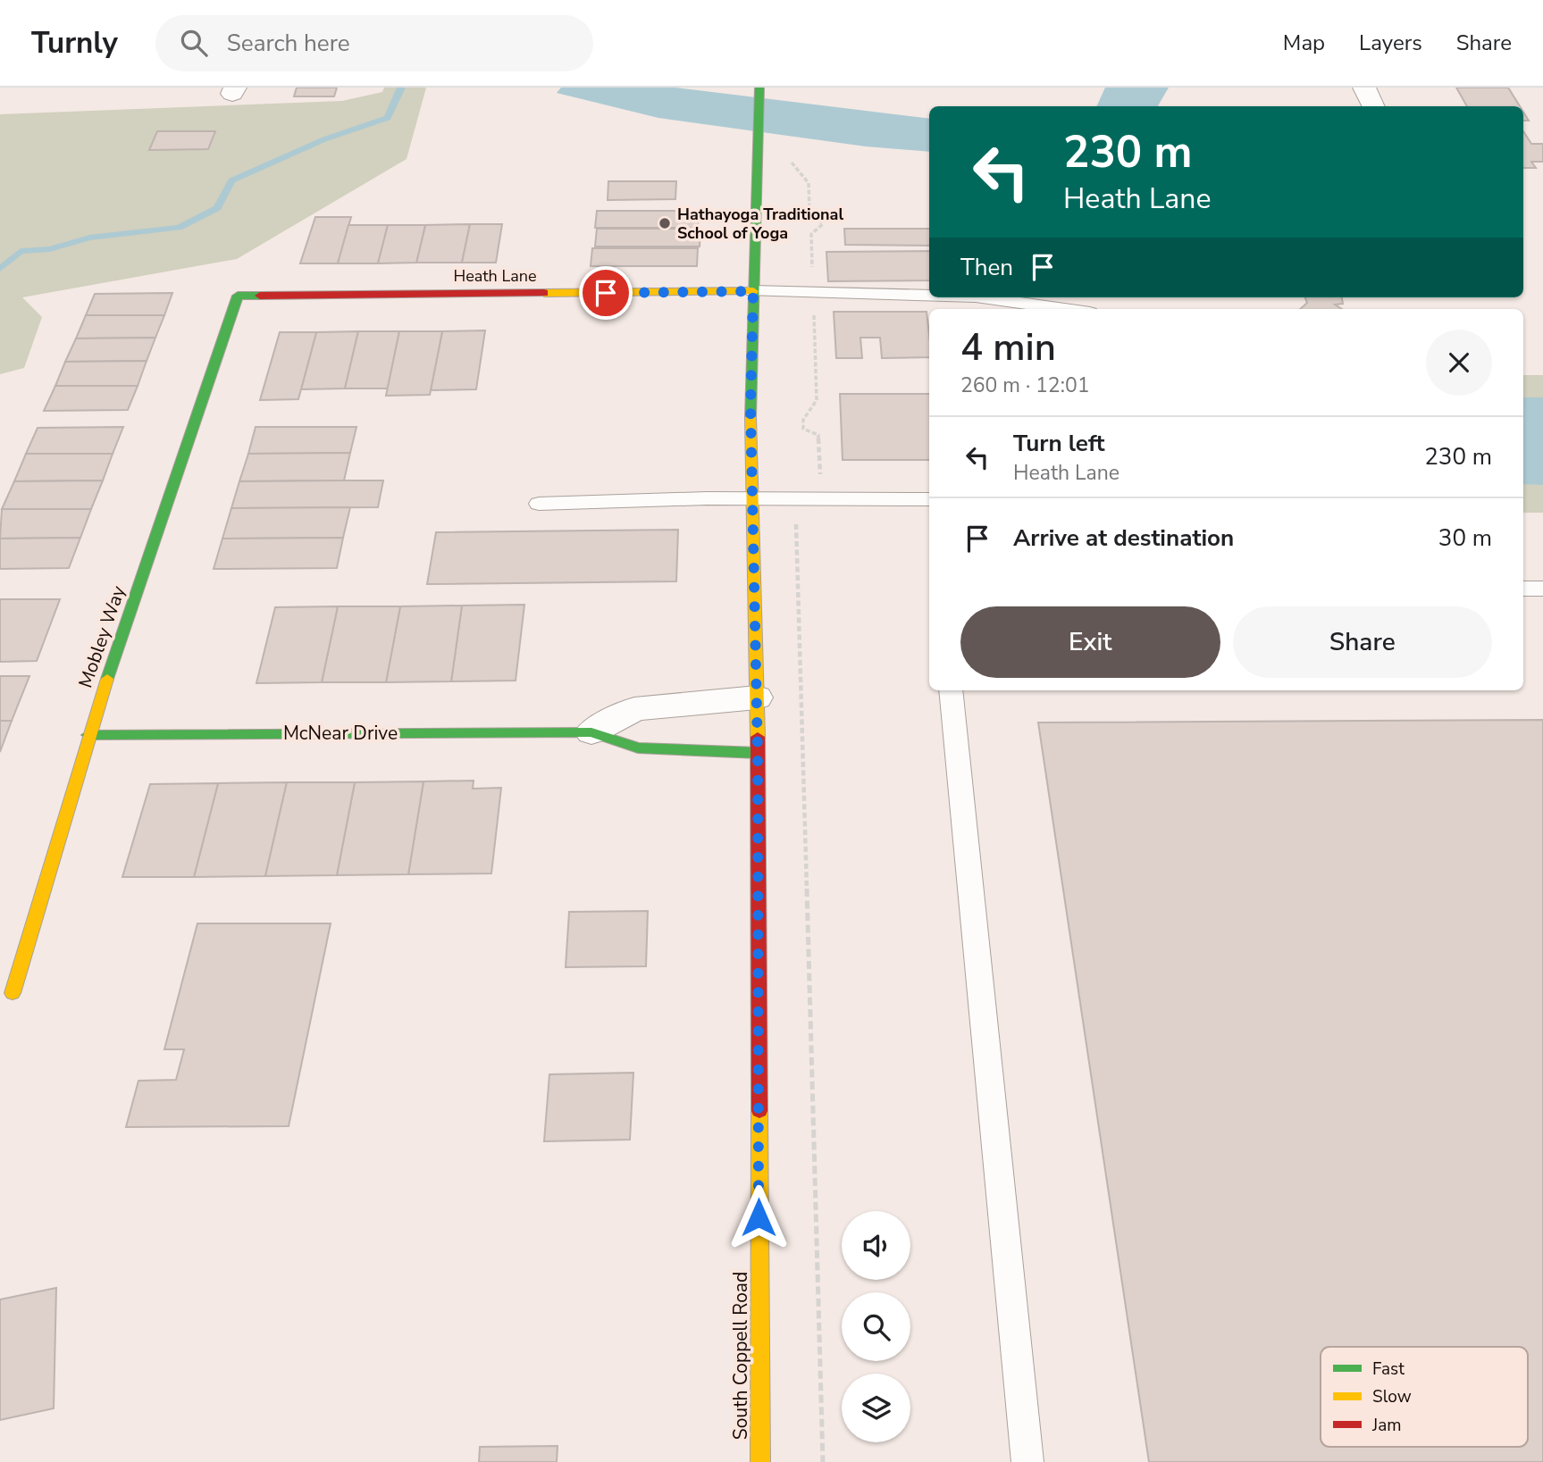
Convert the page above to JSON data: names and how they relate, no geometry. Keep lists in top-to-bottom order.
{
  "streets": {
    "street": [
      "Heath Lane",
      "Mobley Way",
      "McNear Drive",
      "South Coppell Road"
    ]
  },
  "crossings": [
    ["Heath Lane", "Mobley Way"],
    ["Heath Lane", "South Coppell Road"],
    ["Mobley Way", "McNear Drive"],
    ["McNear Drive", "South Coppell Road"]
  ],
  "places": ["Hathayoga Traditional School of Yoga"],
  "legend": ["Fast", "Slow", "Jam"],
  "page": {
    "header": "Turnly",
    "search": "Search here",
    "nav": ["Map", "Layers", "Share"],
    "turn": ["230 m", "Heath Lane"],
    "then": "Then",
    "heading": ["4 min", "260 m · 12:01"],
    "list": [
      {
        "name": "Turn left",
        "note": "Heath Lane",
        "value": "230 m"
      },
      {
        "name": "Arrive at destination",
        "value": "30 m"
      }
    ],
    "buttons": ["Exit", "Share"]
  }
}
